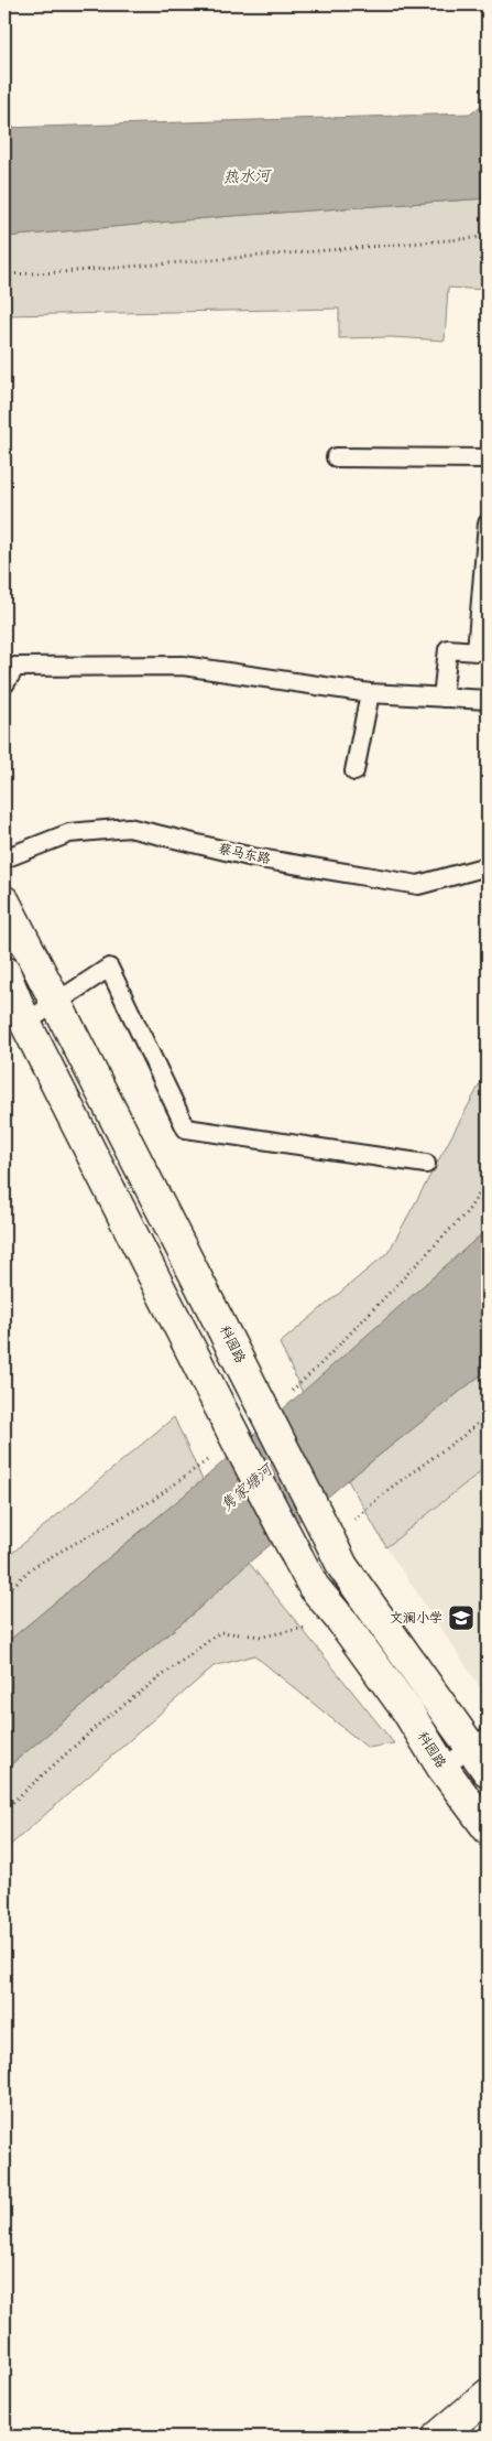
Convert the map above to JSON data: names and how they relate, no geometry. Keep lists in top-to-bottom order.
{
  "streets": {
    "street": ["科园路"],
    "lane": ["蔡马东路"]
  },
  "water": ["热水河", "隽家塘河"],
  "places": {
    "school or university": ["文澜小学"]
  }
}
